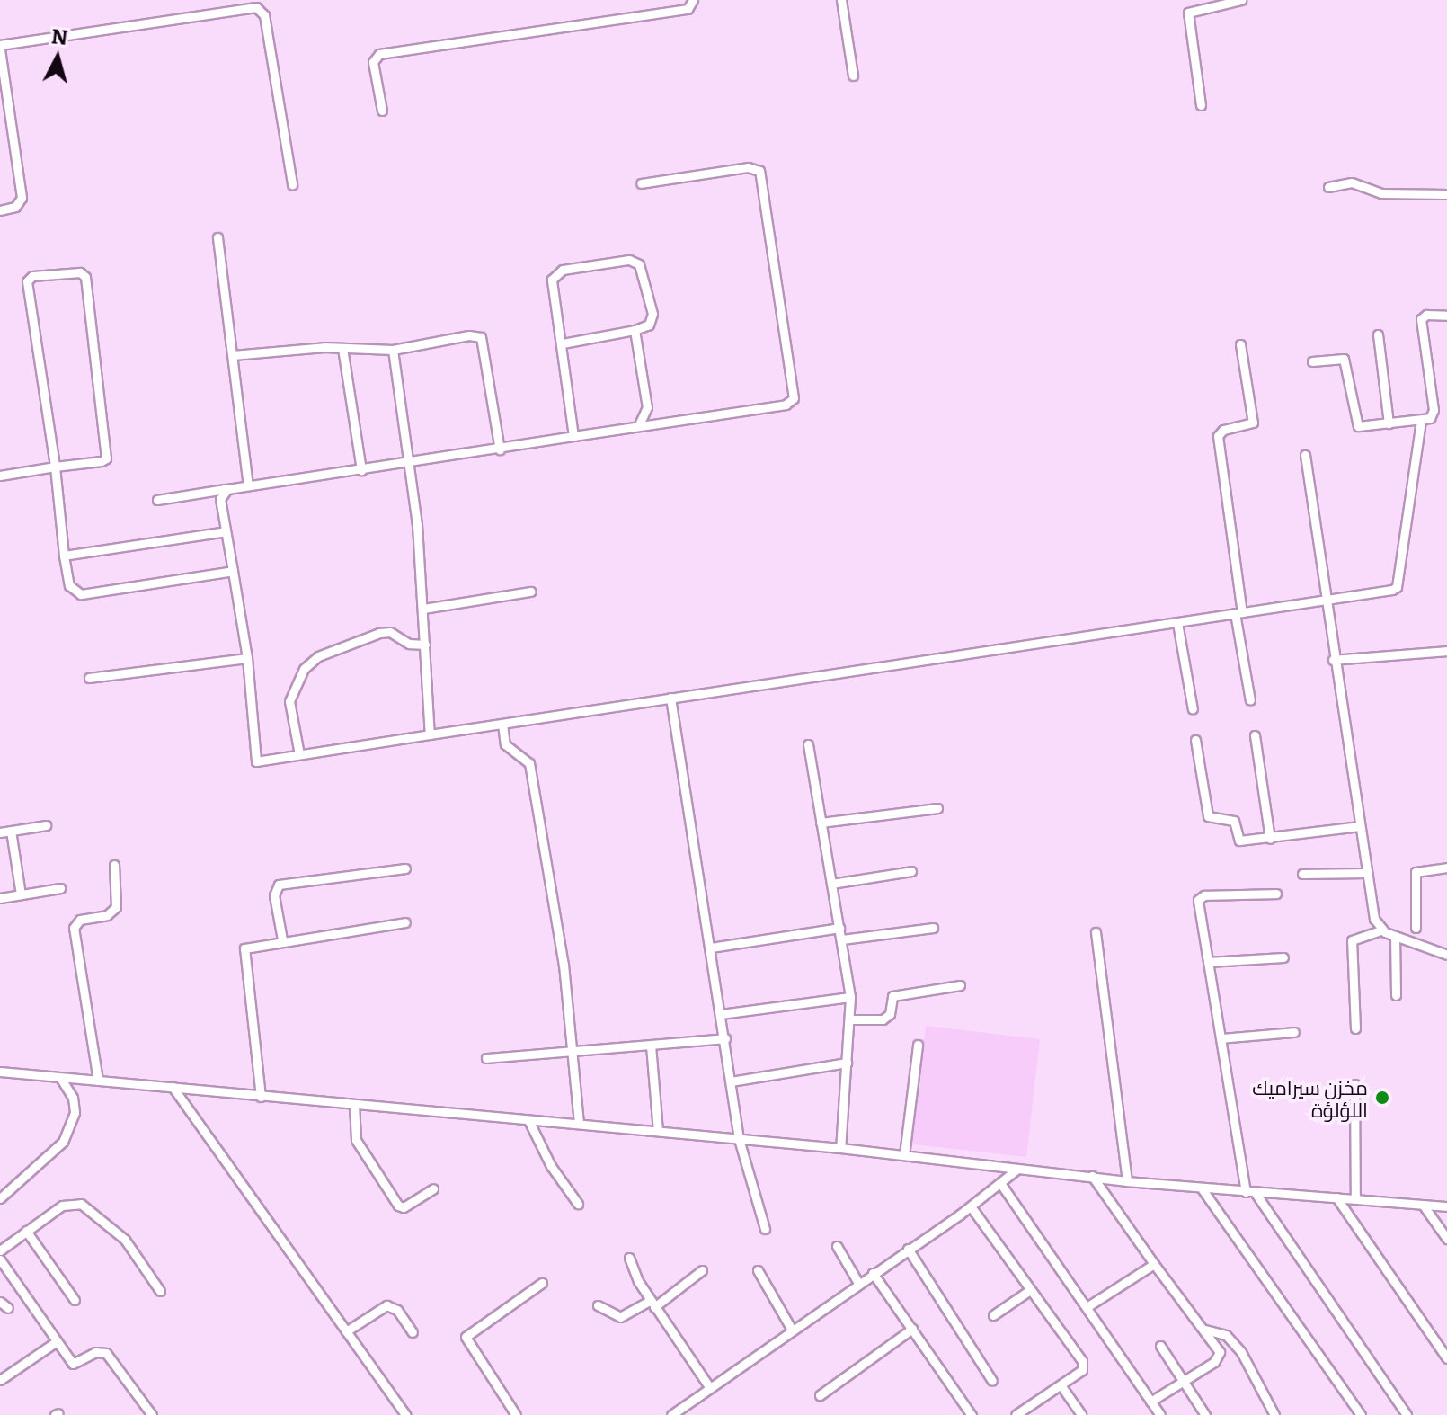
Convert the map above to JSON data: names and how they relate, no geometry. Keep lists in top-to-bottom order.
{
  "places": ["مخزن سيراميك اللؤلؤة"],
  "north": "top"
}
